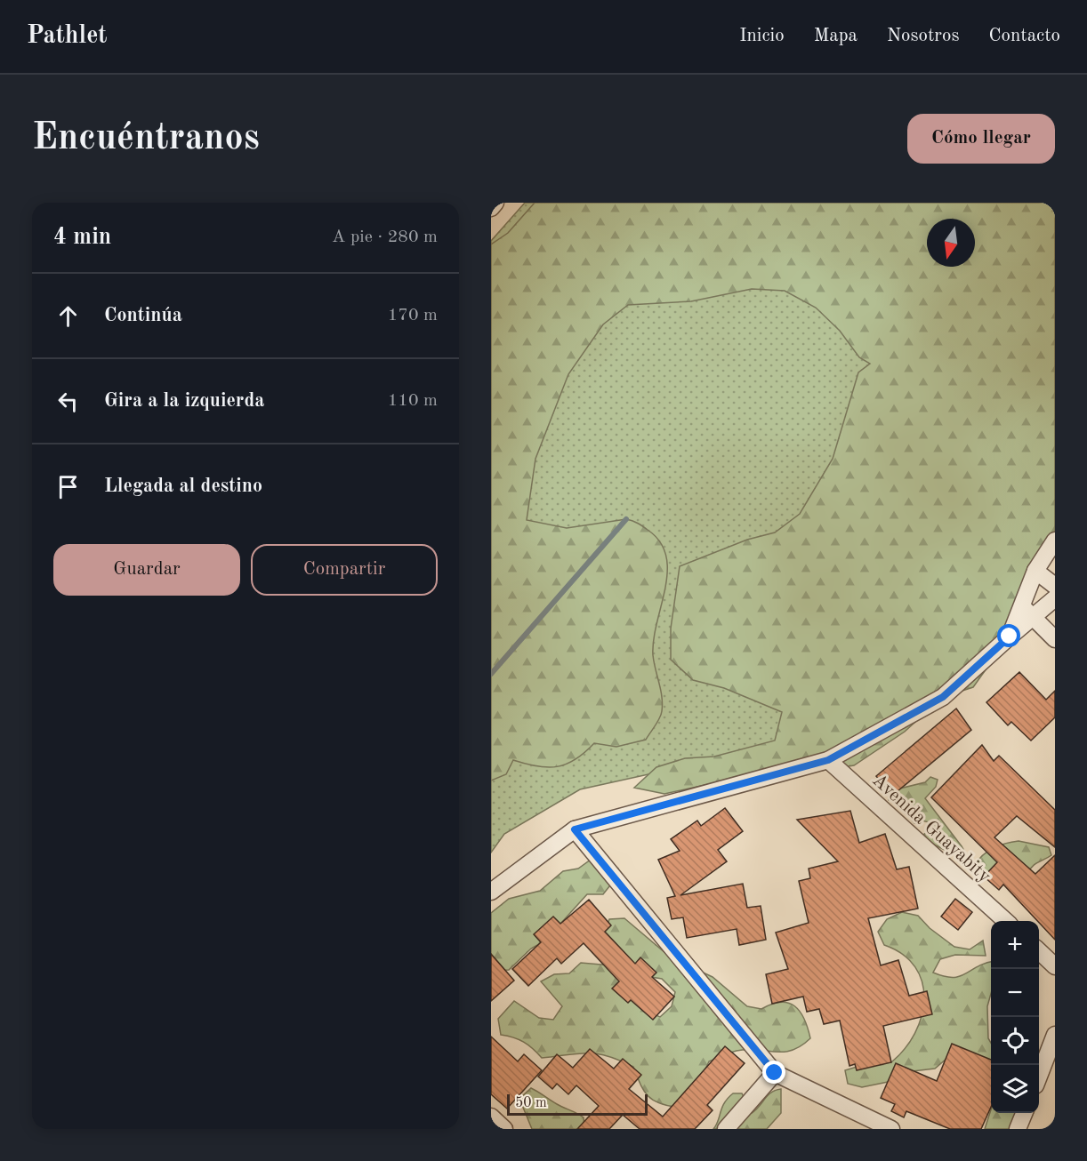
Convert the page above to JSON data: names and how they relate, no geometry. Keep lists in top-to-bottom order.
{
  "streets": {
    "street": ["Avenida Guayabity"]
  },
  "scale_bar": "50 m",
  "north": "bottom",
  "page": {
    "header": "Pathlet",
    "nav": [
      "Inicio",
      "Mapa",
      "Nosotros",
      "Contacto"
    ],
    "buttons": [
      "Cómo llegar",
      ["Guardar", "Compartir"]
    ],
    "title": "Encuéntranos",
    "heading": ["4 min", "A pie · 280 m"],
    "list": [
      ["Continúa", "170 m"],
      ["Gira a la izquierda", "110 m"],
      "Llegada al destino"
    ],
    "map_buttons": ["+", "−"],
    "scale": "50 m"
  }
}
